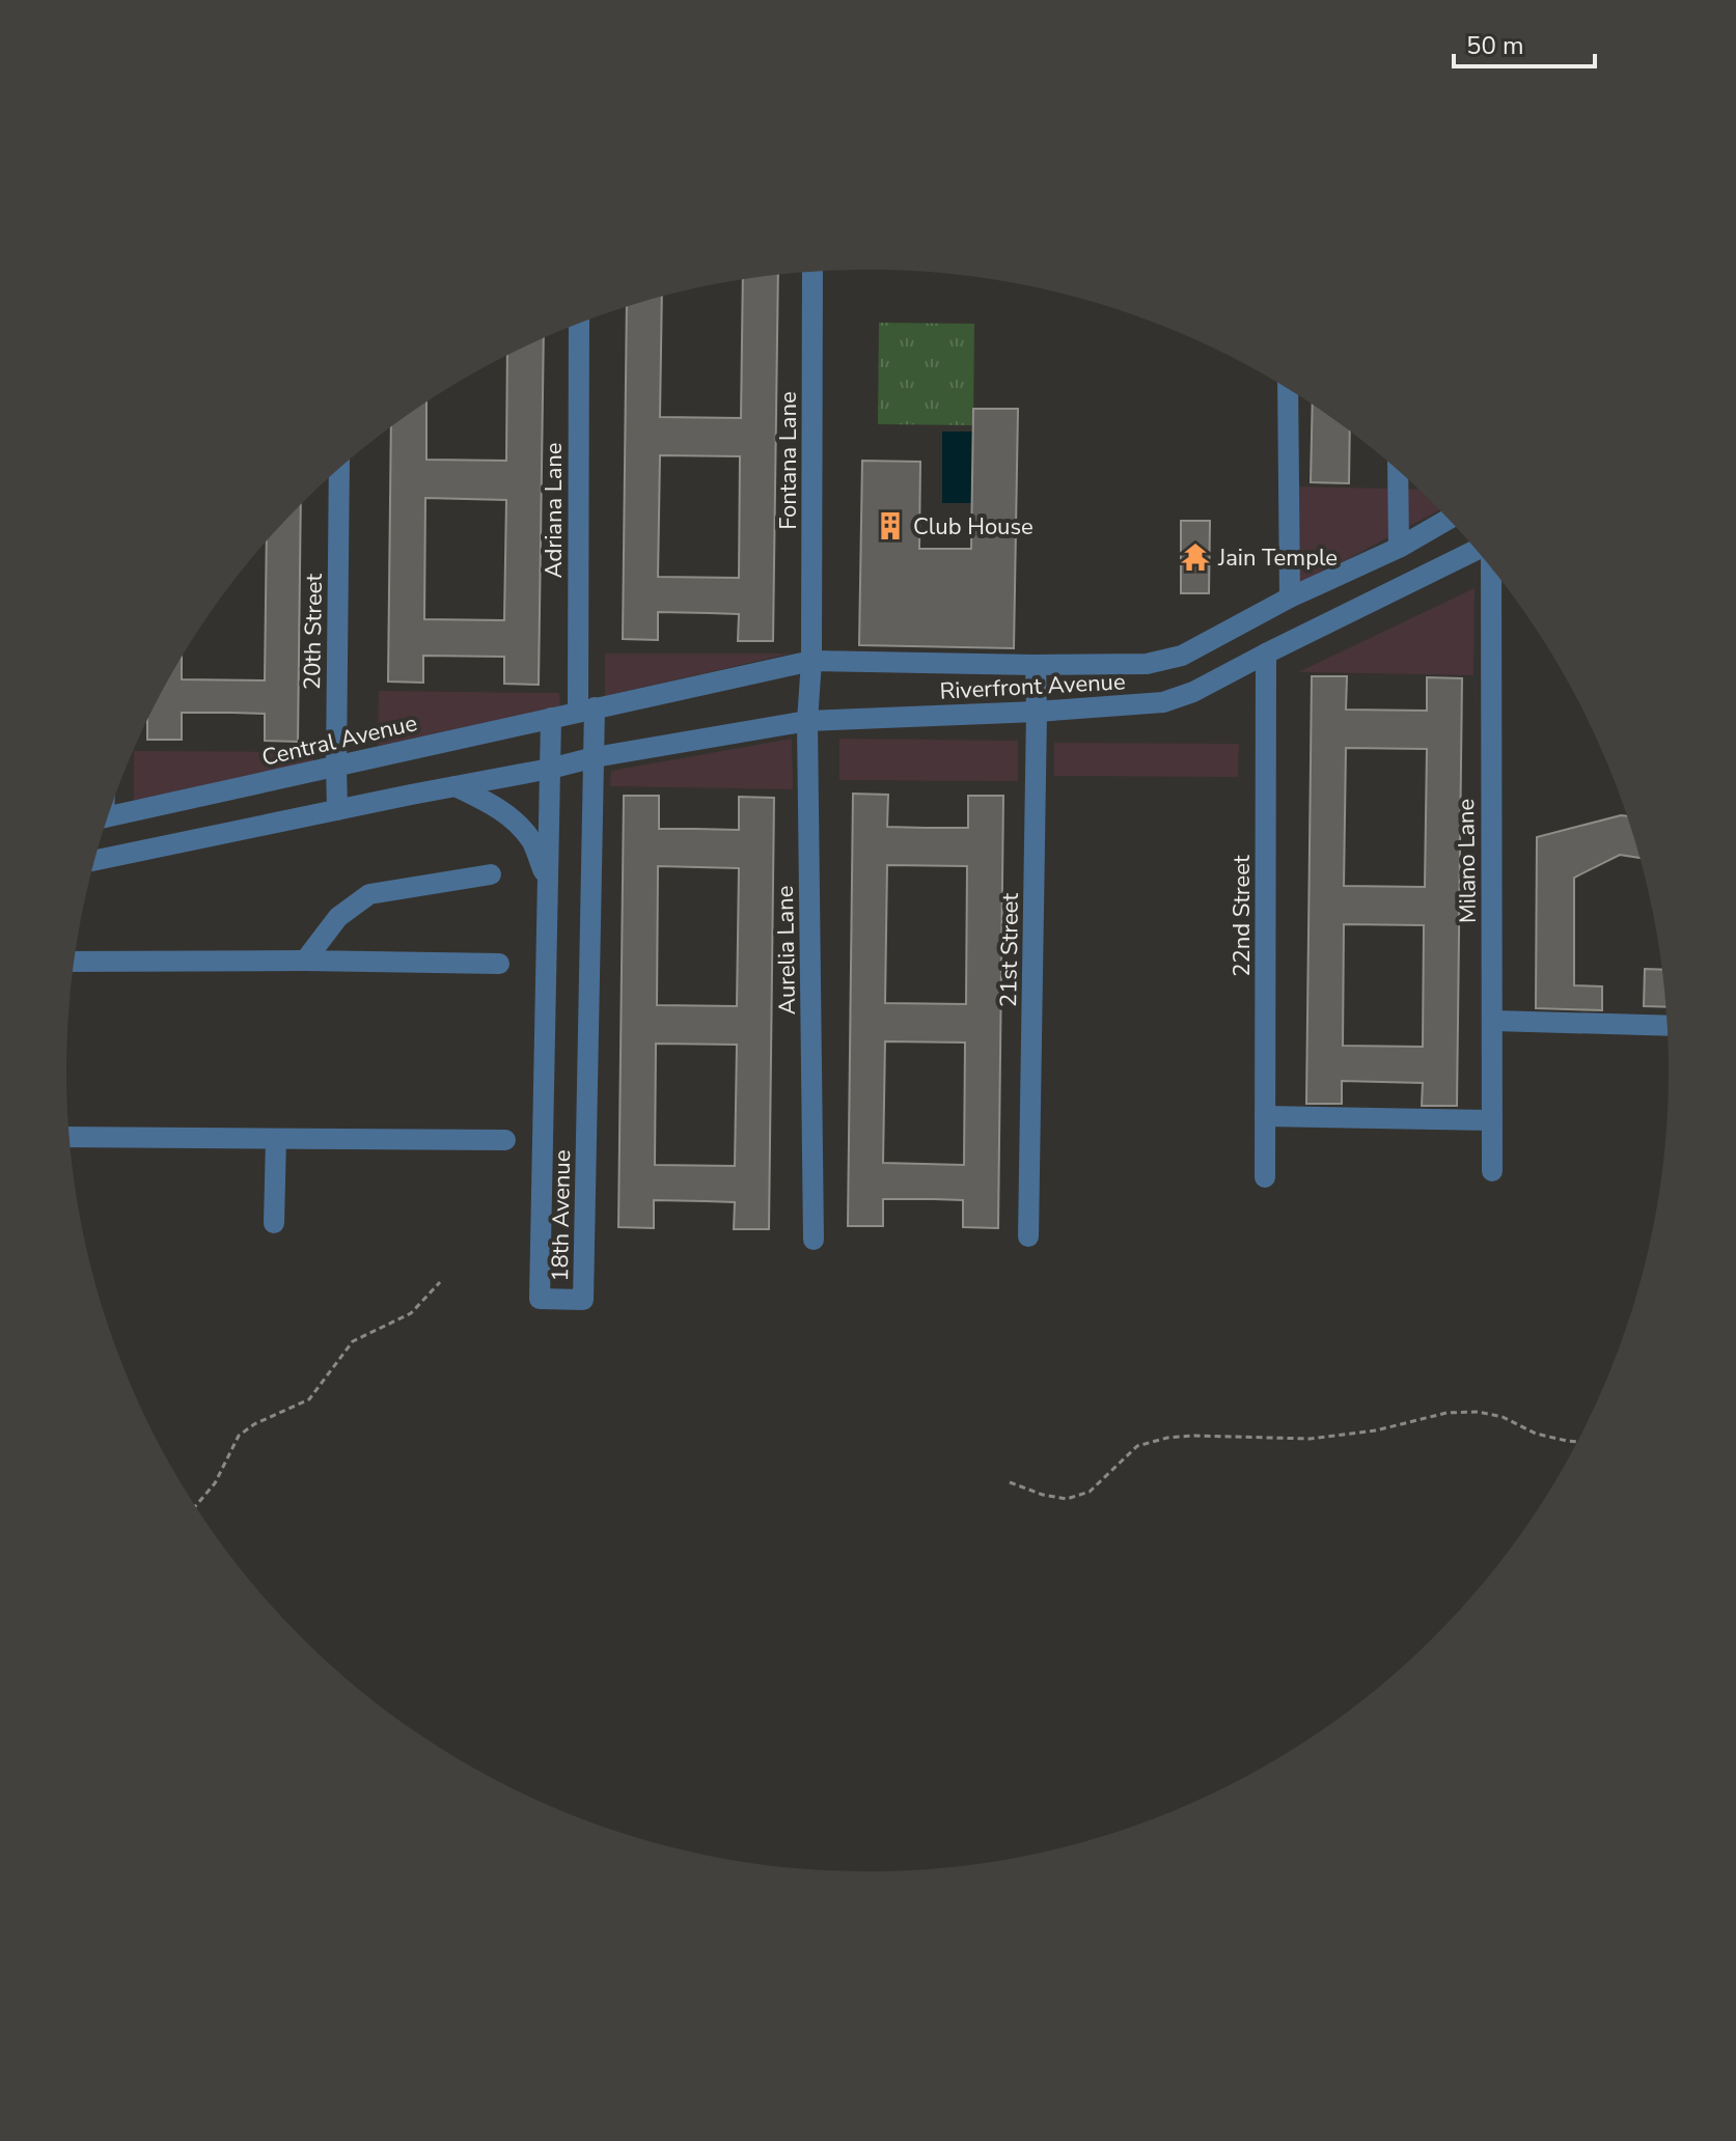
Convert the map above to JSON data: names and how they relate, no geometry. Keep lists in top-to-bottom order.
{
  "streets": {
    "street": [
      "Fontana Lane",
      "Adriana Lane",
      "20th Street",
      "Riverfront Avenue",
      "Central Avenue",
      "Milano Lane",
      "22nd Street",
      "Aurelia Lane",
      "21st Street",
      "18th Avenue"
    ]
  },
  "crossings": [
    ["Fontana Lane", "Riverfront Avenue"],
    ["Fontana Lane", "Aurelia Lane"],
    ["Adriana Lane", "Riverfront Avenue"],
    ["Adriana Lane", "Central Avenue"],
    ["Adriana Lane", "18th Avenue"],
    ["20th Street", "Central Avenue"],
    ["Riverfront Avenue", "Central Avenue"],
    ["Riverfront Avenue", "22nd Street"],
    ["Riverfront Avenue", "Aurelia Lane"],
    ["Riverfront Avenue", "21st Street"],
    ["Riverfront Avenue", "18th Avenue"],
    ["Central Avenue", "18th Avenue"]
  ],
  "places": {
    "building": ["Club House"],
    "temple": ["Jain Temple"]
  },
  "scale_bar": "50 m"
}
